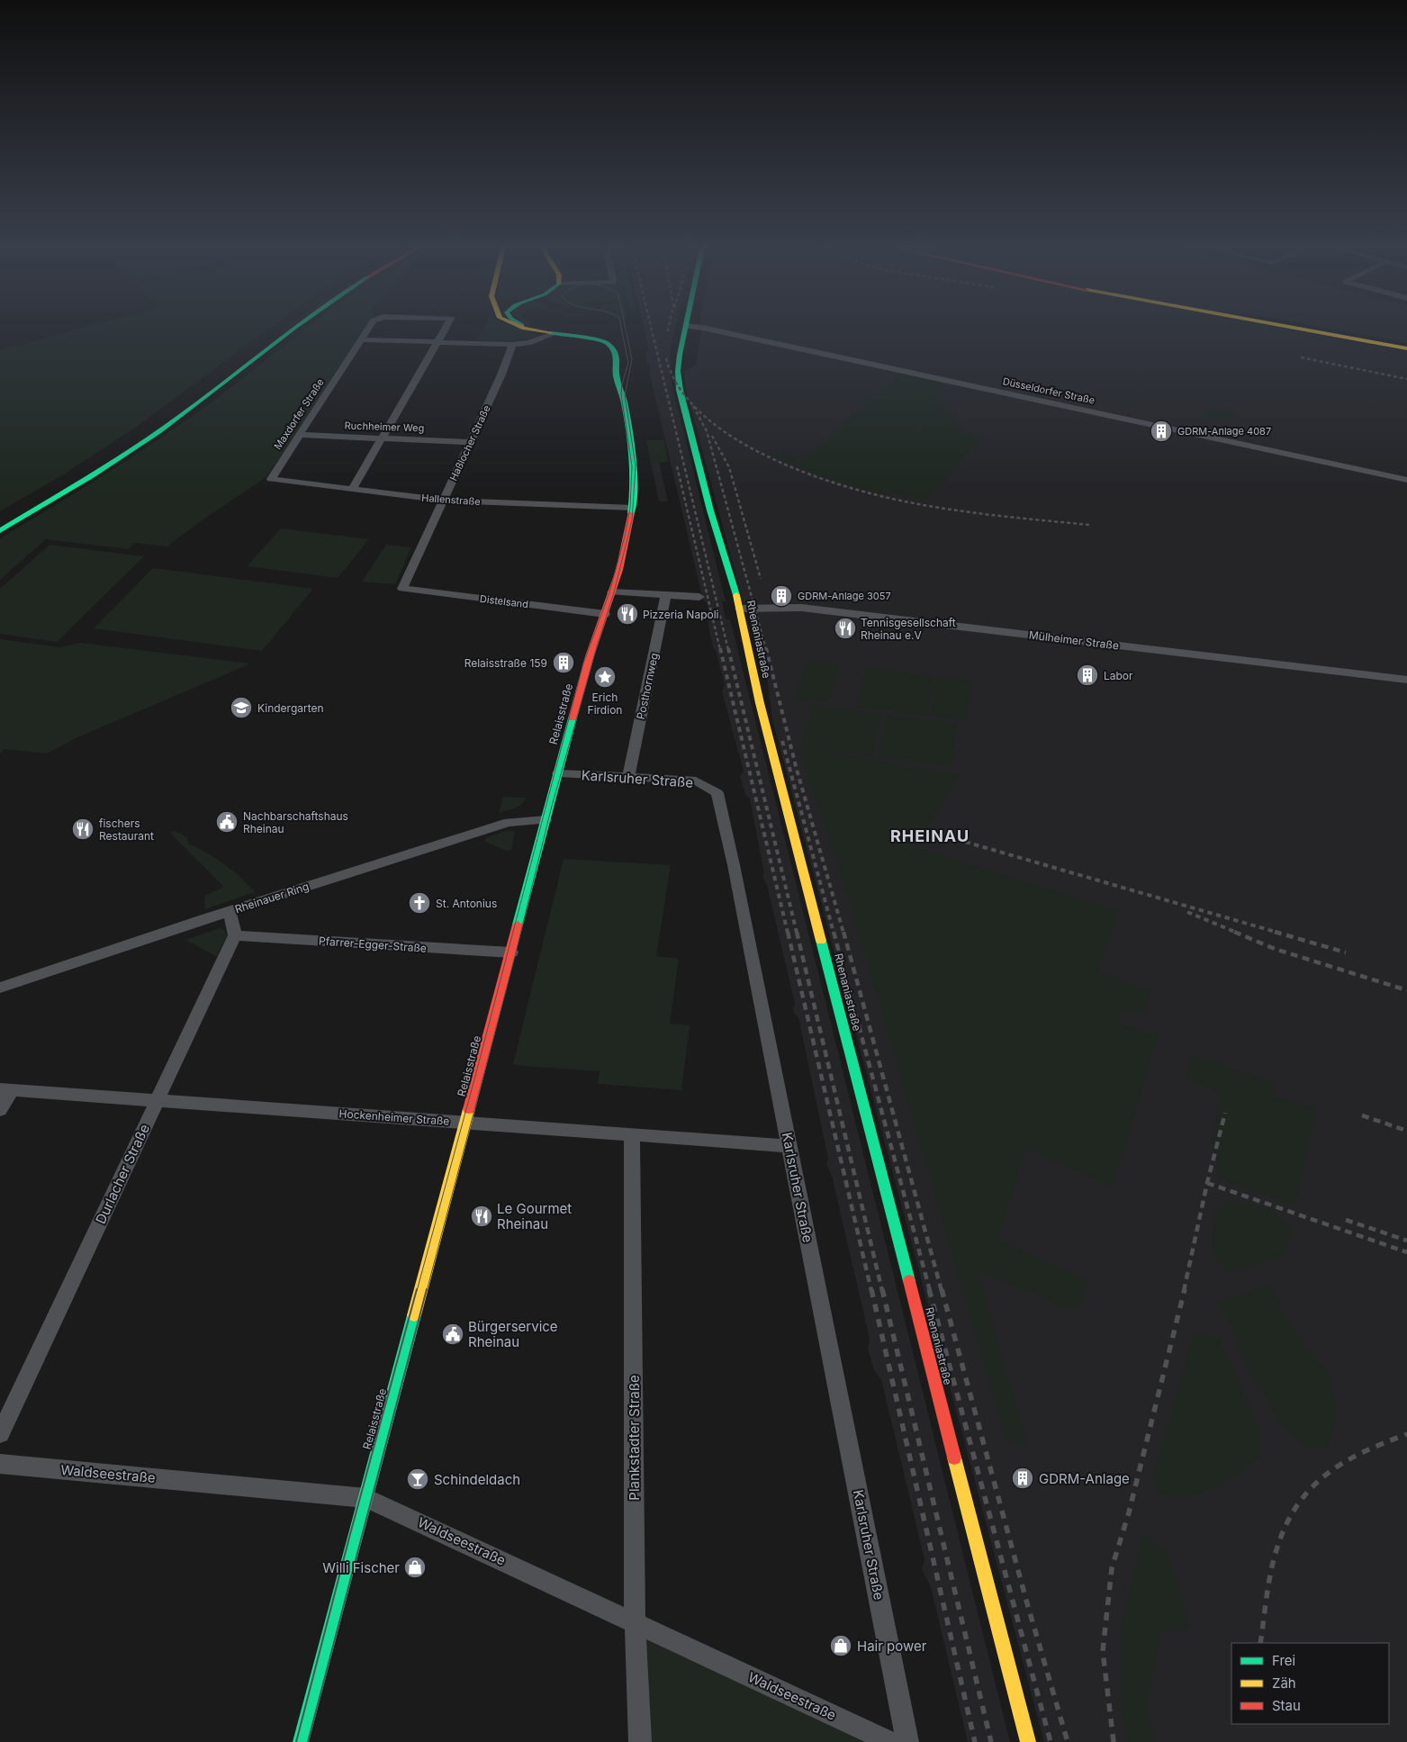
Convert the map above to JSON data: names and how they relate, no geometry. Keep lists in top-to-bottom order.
{
  "streets": {
    "main road": ["Rhenaniastraße", "Relaisstraße"],
    "street": [
      "Düsseldorfer Straße",
      "Maxdorfer Straße",
      "Ruchheimer Weg",
      "Haßlocher Straße",
      "Hallenstraße",
      "Distelsand",
      "Mülheimer Straße",
      "Posthornweg",
      "Karlsruher Straße",
      "Rheinauer Ring",
      "Pfarrer-Egger-Straße",
      "Hockenheimer Straße",
      "Durlacher Straße",
      "Plankstadter Straße",
      "Waldseestraße"
    ]
  },
  "crossings": [
    ["Maxdorfer Straße", "Ruchheimer Weg"],
    ["Maxdorfer Straße", "Hallenstraße"],
    ["Ruchheimer Weg", "Haßlocher Straße"],
    ["Haßlocher Straße", "Hallenstraße"],
    ["Haßlocher Straße", "Distelsand"],
    ["Hallenstraße", "Relaisstraße"],
    ["Distelsand", "Relaisstraße"],
    ["Rhenaniastraße", "Mülheimer Straße"],
    ["Posthornweg", "Karlsruher Straße"],
    ["Relaisstraße", "Karlsruher Straße"],
    ["Relaisstraße", "Rheinauer Ring"],
    ["Relaisstraße", "Pfarrer-Egger-Straße"],
    ["Relaisstraße", "Hockenheimer Straße"],
    ["Relaisstraße", "Waldseestraße"],
    ["Karlsruher Straße", "Hockenheimer Straße"],
    ["Pfarrer-Egger-Straße", "Durlacher Straße"],
    ["Hockenheimer Straße", "Durlacher Straße"],
    ["Hockenheimer Straße", "Plankstadter Straße"],
    ["Plankstadter Straße", "Waldseestraße"]
  ],
  "districts": ["RHEINAU"],
  "places": {
    "building": [
      "GDRM-Anlage 4087",
      "GDRM-Anlage 3057",
      "Relaisstraße 159",
      "Labor",
      "GDRM-Anlage"
    ],
    "restaurant": [
      "Pizzeria Napoli",
      "Tennisgesellschaft Rheinau e.V",
      "fischers Restaurant",
      "Le Gourmet Rheinau"
    ],
    "place": ["Erich Firdion"],
    "school or university": ["Kindergarten"],
    "public building": ["Nachbarschaftshaus Rheinau", "Bürgerservice Rheinau"],
    "church": ["St. Antonius"],
    "bar": ["Schindeldach"],
    "shop": ["Willi Fischer", "Hair power"]
  },
  "legend": ["Frei", "Zäh", "Stau"]
}
